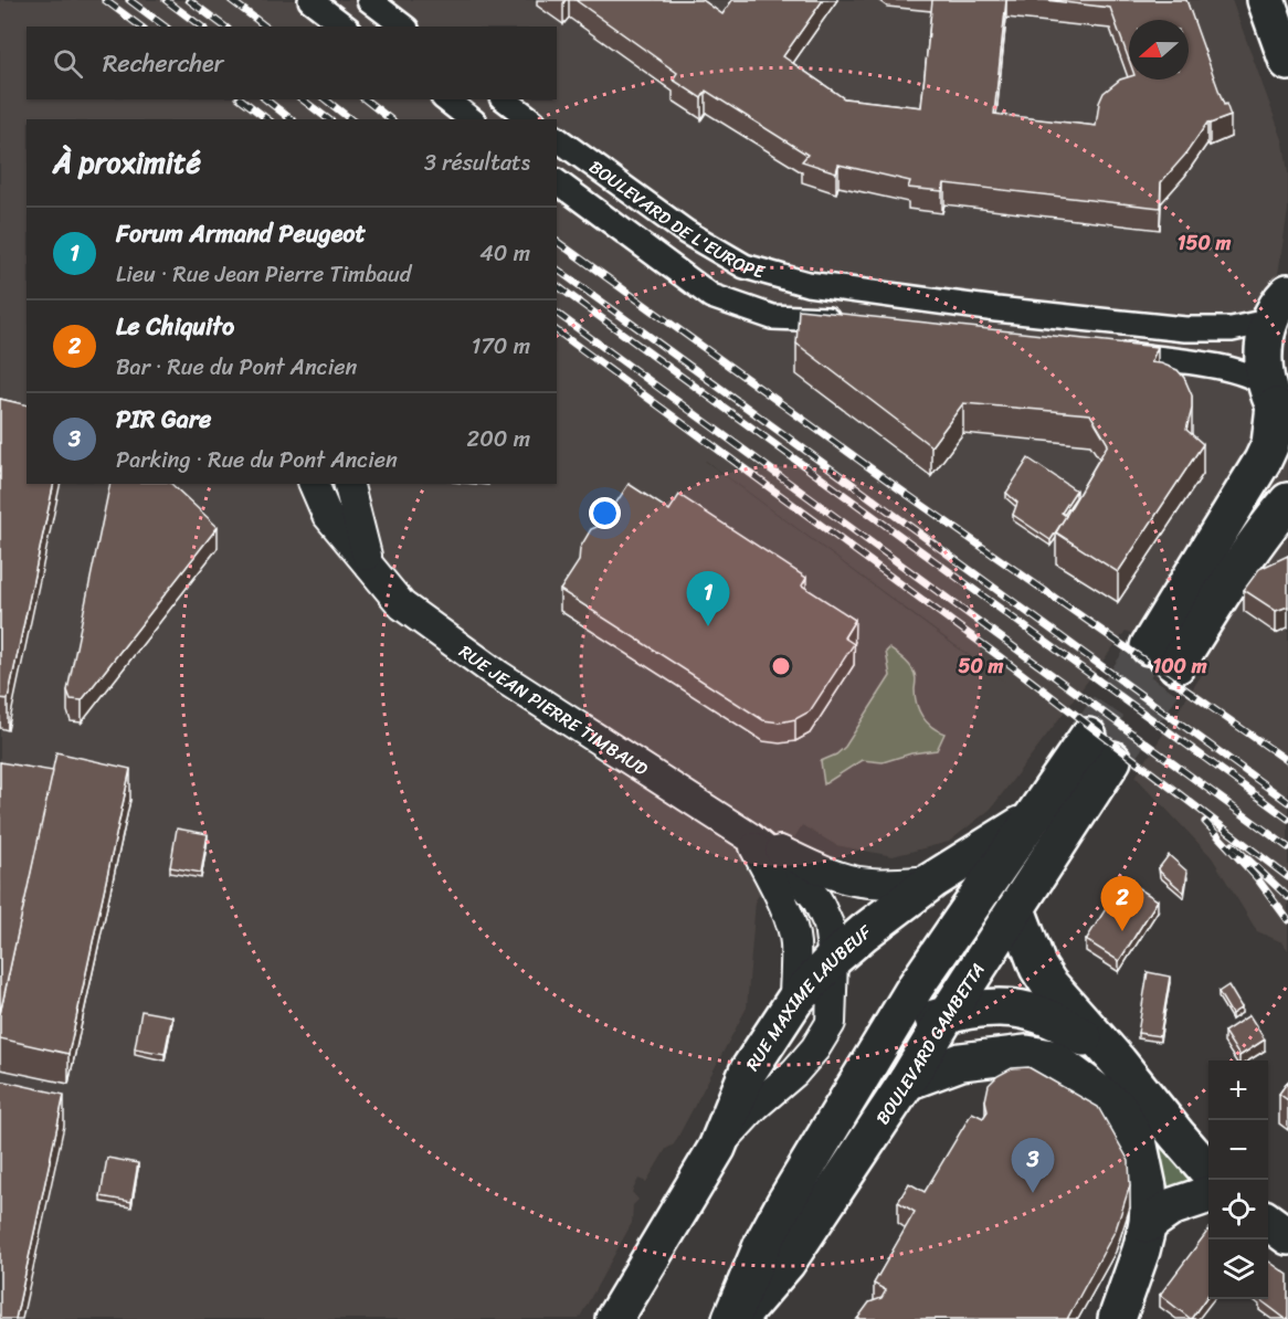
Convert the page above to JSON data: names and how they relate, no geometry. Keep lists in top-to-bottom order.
{
  "streets": {
    "main road": ["RUE MAXIME LAUBEUF", "BOULEVARD GAMBETTA"],
    "street": ["BOULEVARD DE L'EUROPE", "RUE JEAN PIERRE TIMBAUD"]
  },
  "crossings": [
    ["RUE JEAN PIERRE TIMBAUD", "RUE MAXIME LAUBEUF"],
    ["RUE MAXIME LAUBEUF", "BOULEVARD GAMBETTA"]
  ],
  "north": "left",
  "page": {
    "search": "Rechercher",
    "heading": ["À proximité", "3 résultats"],
    "list": [
      {
        "mark": "1",
        "name": "Forum Armand Peugeot",
        "note": "Lieu · Rue Jean Pierre Timbaud",
        "value": "40 m"
      },
      {
        "mark": "2",
        "name": "Le Chiquito",
        "note": "Bar · Rue du Pont Ancien",
        "value": "170 m"
      },
      {
        "mark": "3",
        "name": "PIR Gare",
        "note": "Parking · Rue du Pont Ancien",
        "value": "200 m"
      }
    ],
    "pins": ["1", "2", "3"],
    "map_buttons": ["+", "−"]
  },
  "rings": ["150 m", "50 m", "100 m"]
}
